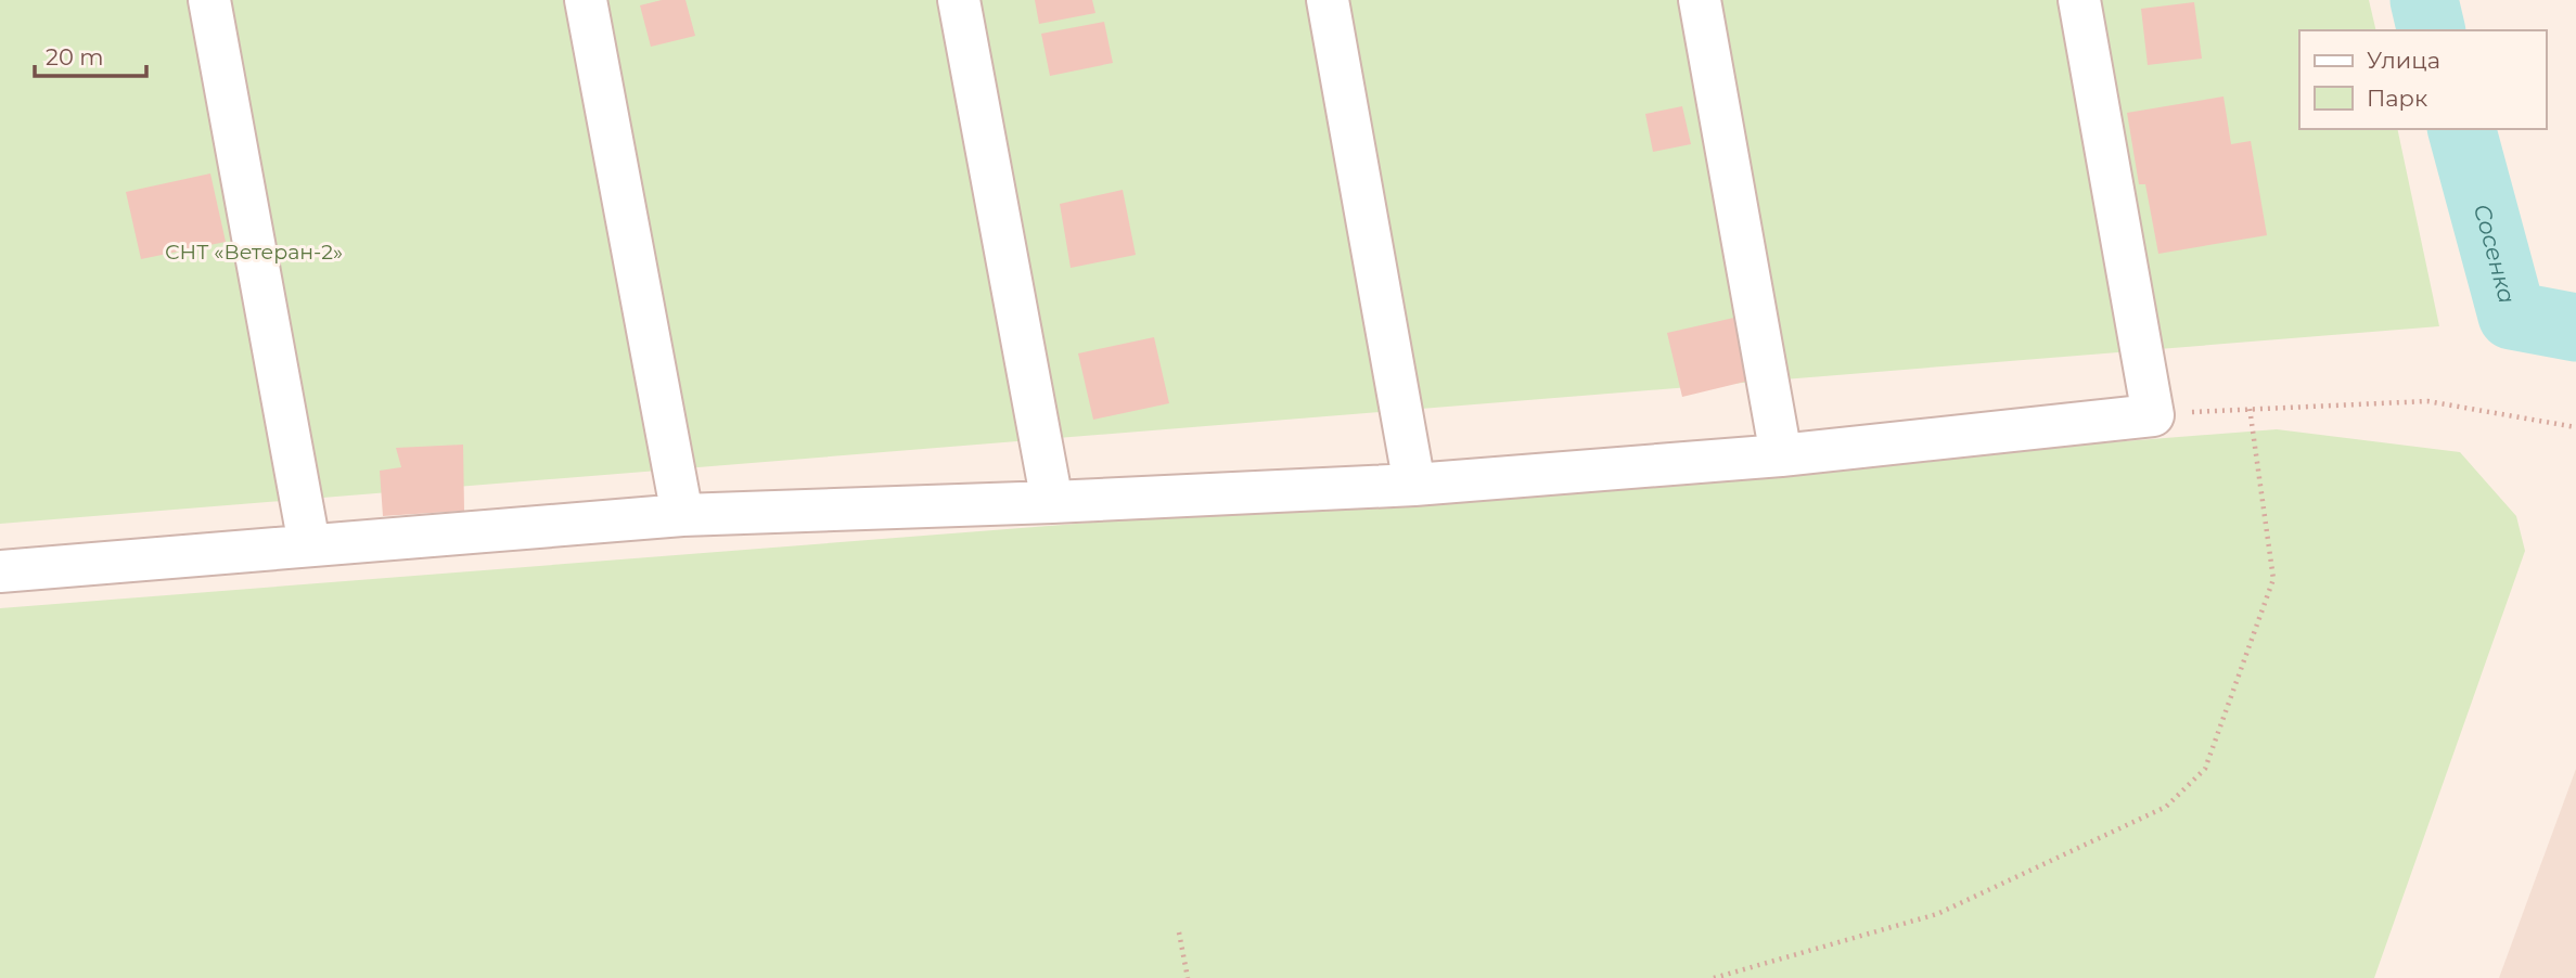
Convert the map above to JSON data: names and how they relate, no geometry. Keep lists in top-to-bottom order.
{
  "water": ["Сосенка"],
  "parks": ["СНТ «Ветеран-2»"],
  "legend": ["Улица", "Парк"],
  "scale_bar": "20 m"
}
